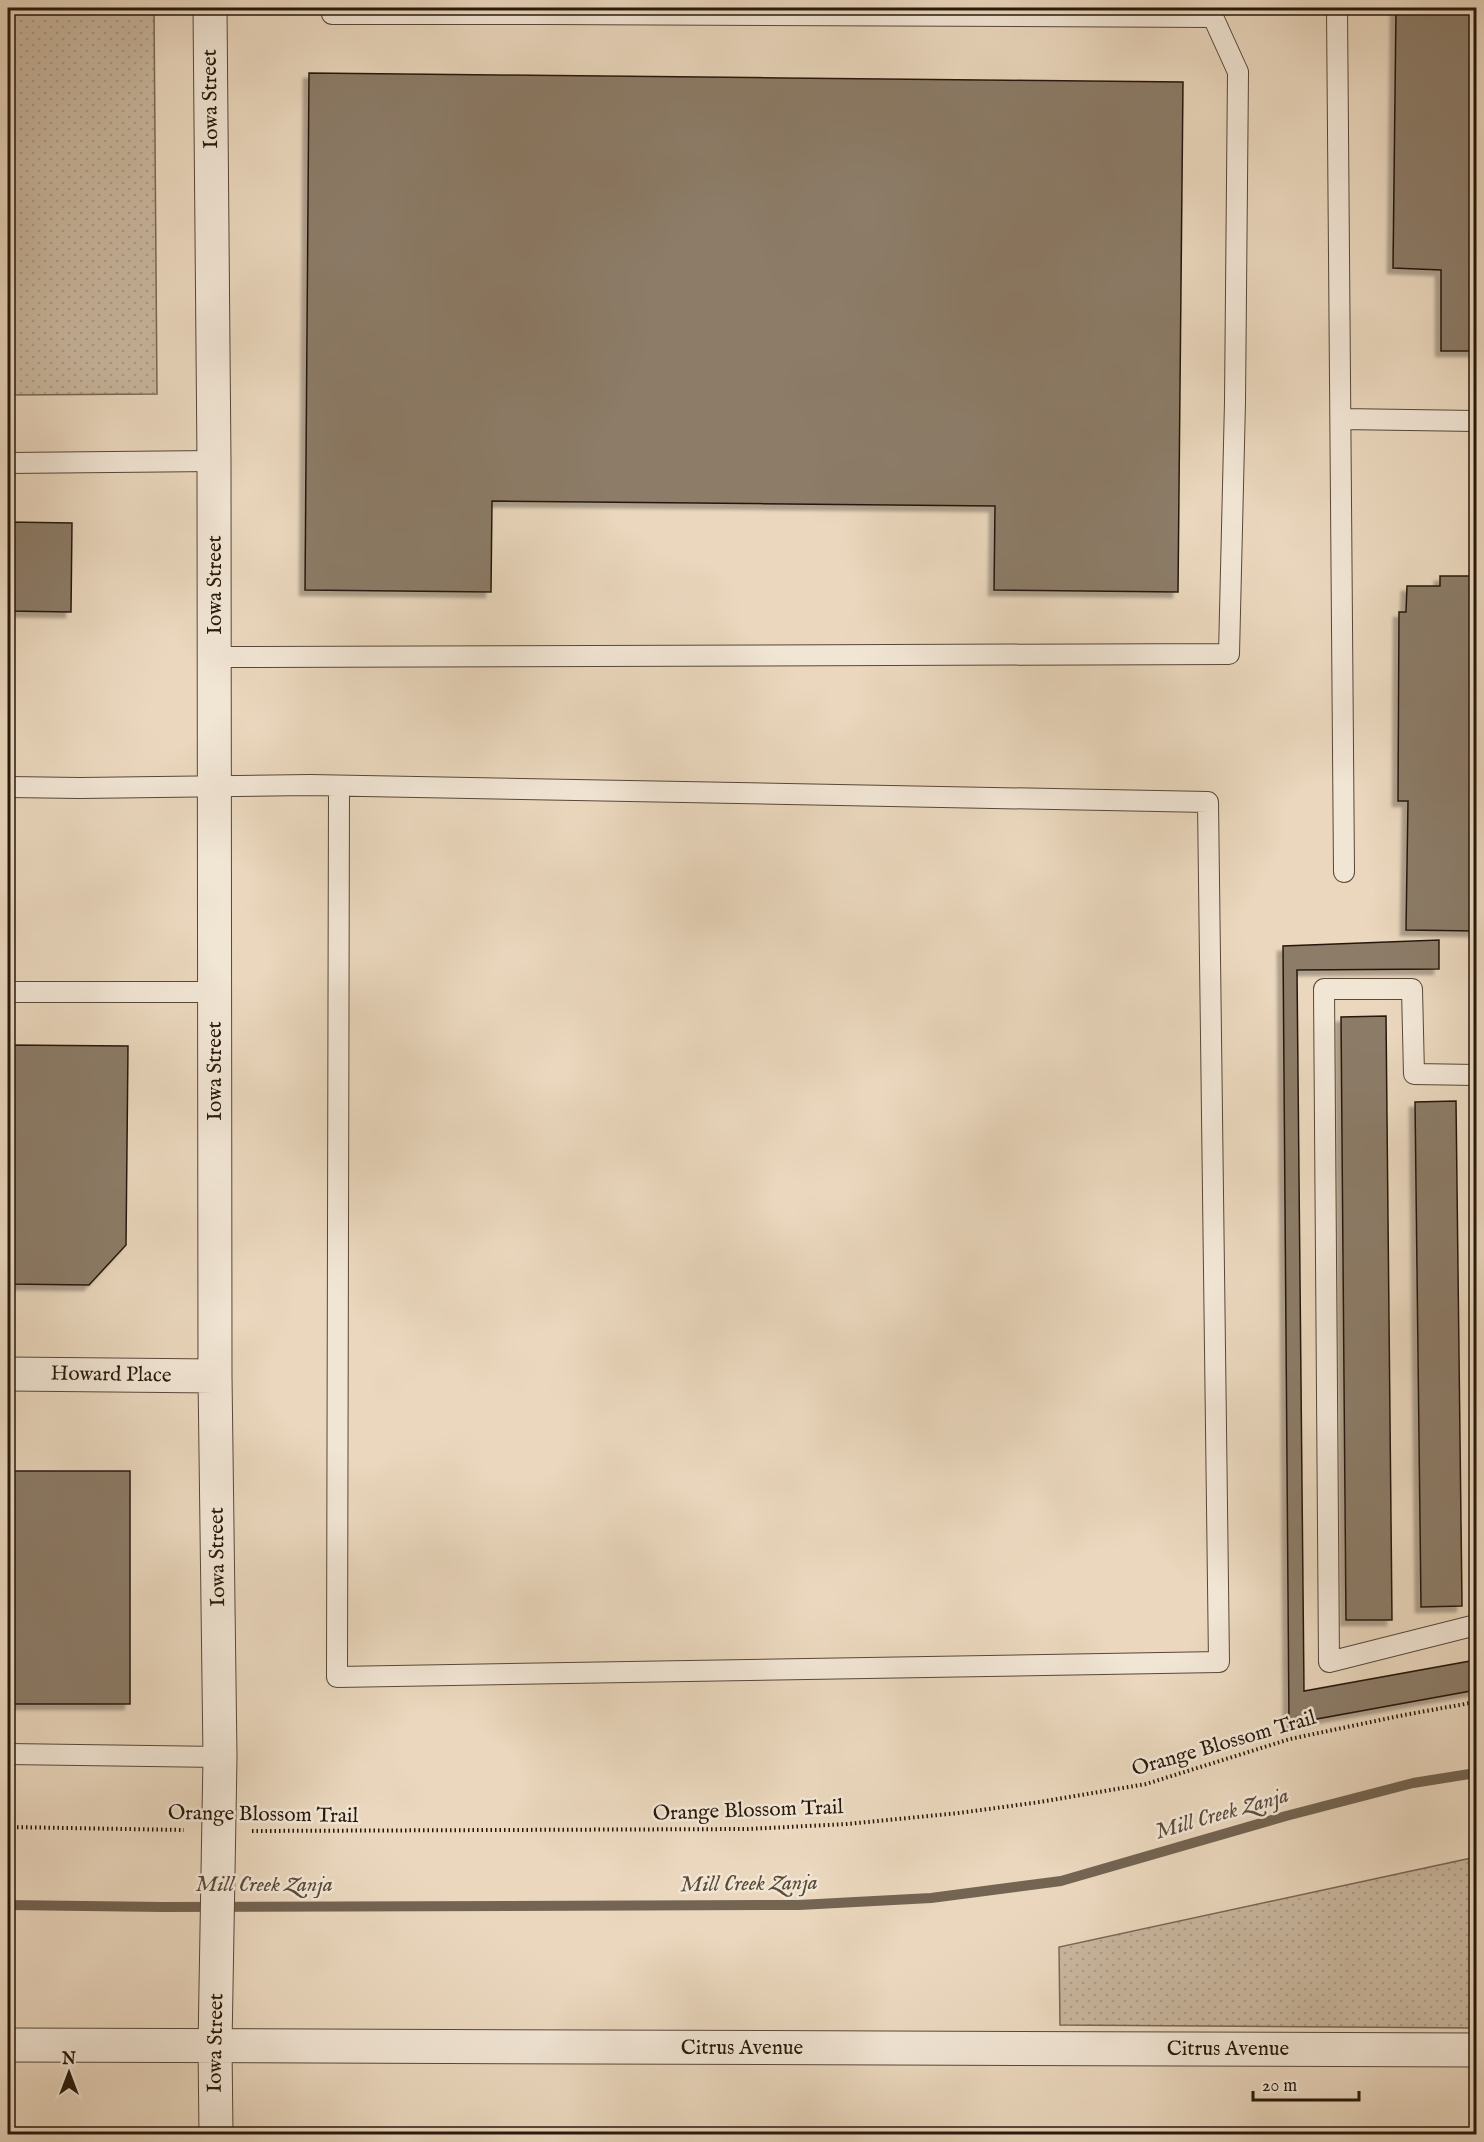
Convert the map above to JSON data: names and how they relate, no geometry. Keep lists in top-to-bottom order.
{
  "streets": {
    "street": ["Iowa Street", "Howard Place", "Citrus Avenue"],
    "path": ["Orange Blossom Trail"]
  },
  "crossings": [
    ["Iowa Street", "Howard Place"],
    ["Iowa Street", "Orange Blossom Trail"],
    ["Iowa Street", "Citrus Avenue"]
  ],
  "water": ["Mill Creek Zanja"],
  "scale_bar": "20 m",
  "north": "top"
}
